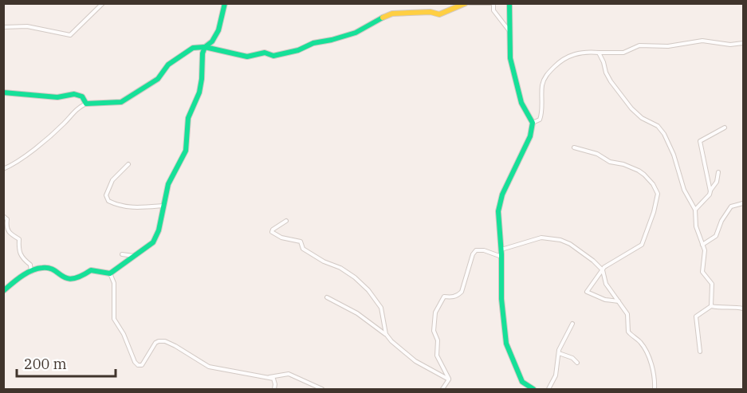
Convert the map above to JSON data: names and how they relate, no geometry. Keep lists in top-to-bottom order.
{
  "scale_bar": "200 m"
}
